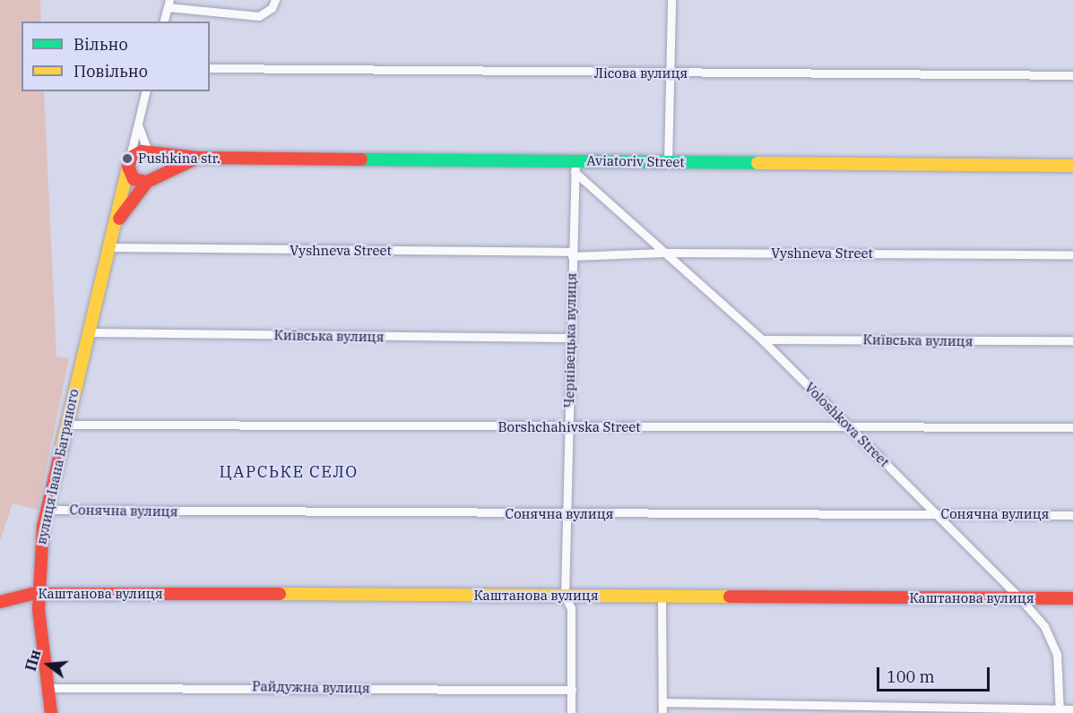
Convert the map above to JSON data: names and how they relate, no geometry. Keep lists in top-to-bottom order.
{
  "streets": {
    "main road": ["Aviatoriv Street", "вулиця Івана Багряного", "Каштанова вулиця"],
    "street": [
      "Лісова вулиця",
      "Vyshneva Street",
      "Київська вулиця",
      "Чернівецька вулиця",
      "Voloshkova Street",
      "Borshchahivska Street",
      "Сонячна вулиця",
      "Райдужна вулиця"
    ]
  },
  "crossings": [
    ["Aviatoriv Street", "Чернівецька вулиця"],
    ["Aviatoriv Street", "Voloshkova Street"],
    ["Aviatoriv Street", "вулиця Івана Багряного"],
    ["Vyshneva Street", "Чернівецька вулиця"],
    ["Vyshneva Street", "Voloshkova Street"],
    ["Vyshneva Street", "вулиця Івана Багряного"],
    ["Київська вулиця", "Чернівецька вулиця"],
    ["Київська вулиця", "Voloshkova Street"],
    ["Київська вулиця", "вулиця Івана Багряного"],
    ["Чернівецька вулиця", "Voloshkova Street"],
    ["Чернівецька вулиця", "Borshchahivska Street"],
    ["Чернівецька вулиця", "Сонячна вулиця"],
    ["Чернівецька вулиця", "Каштанова вулиця"],
    ["Чернівецька вулиця", "Райдужна вулиця"],
    ["Voloshkova Street", "Borshchahivska Street"],
    ["Voloshkova Street", "Сонячна вулиця"],
    ["Voloshkova Street", "Каштанова вулиця"],
    ["Borshchahivska Street", "вулиця Івана Багряного"],
    ["вулиця Івана Багряного", "Сонячна вулиця"],
    ["вулиця Івана Багряного", "Каштанова вулиця"],
    ["вулиця Івана Багряного", "Райдужна вулиця"]
  ],
  "districts": ["ЦАРСЬКЕ СЕЛО"],
  "places": ["Pushkina str."],
  "legend": ["Вільно", "Повільно"],
  "scale_bar": "100 m",
  "north": "left"
}
